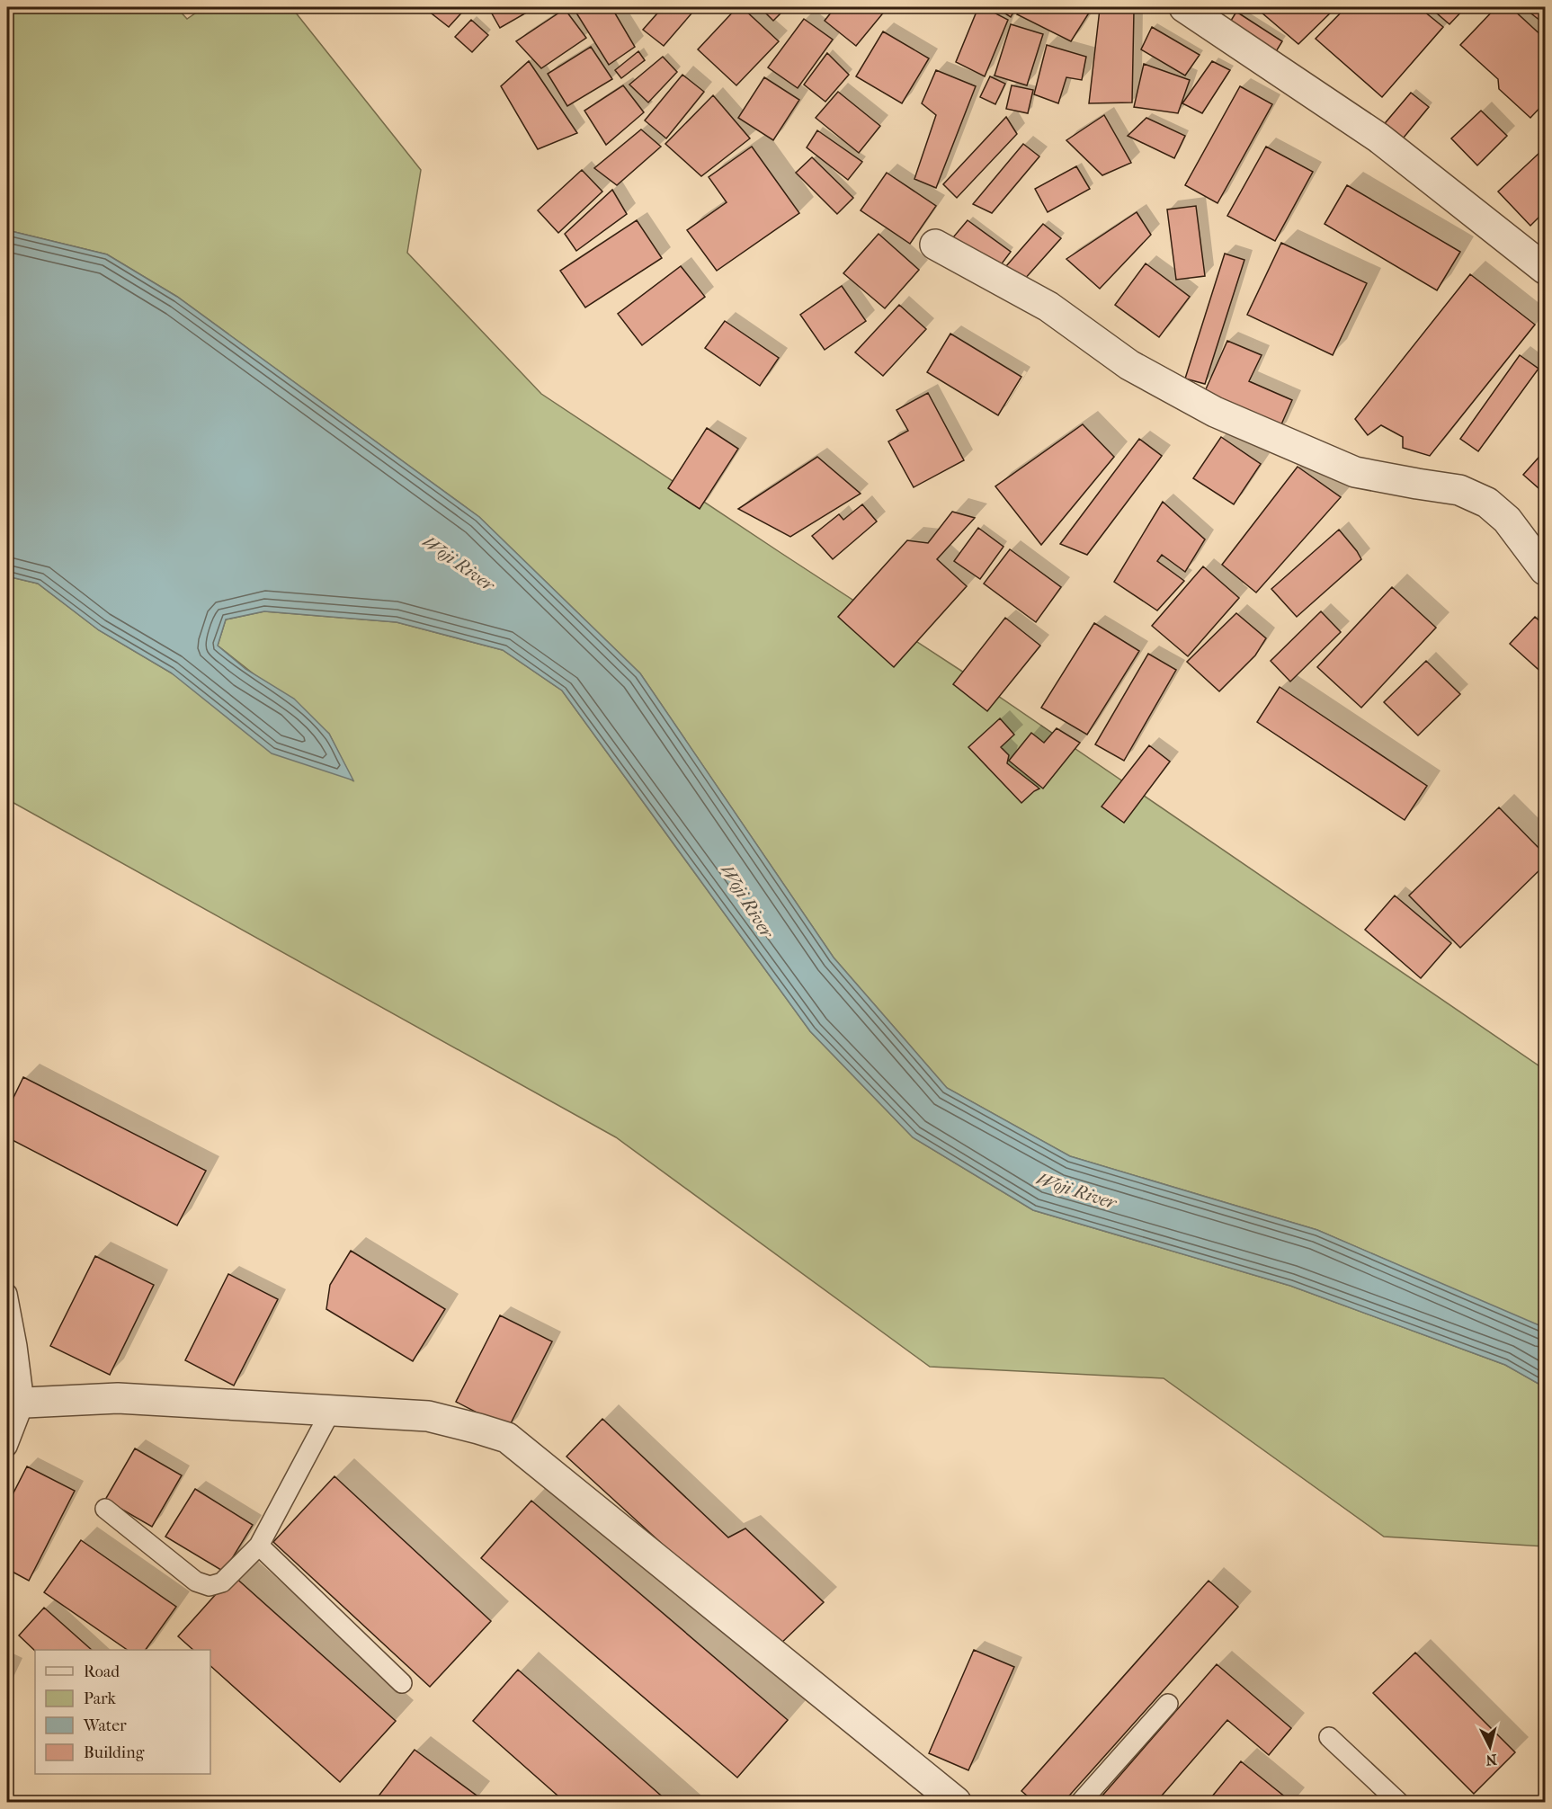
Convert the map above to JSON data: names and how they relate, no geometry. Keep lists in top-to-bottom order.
{
  "water": ["Woji River"],
  "legend": [
    "Road",
    "Park",
    "Water",
    "Building"
  ],
  "north": "bottom"
}
